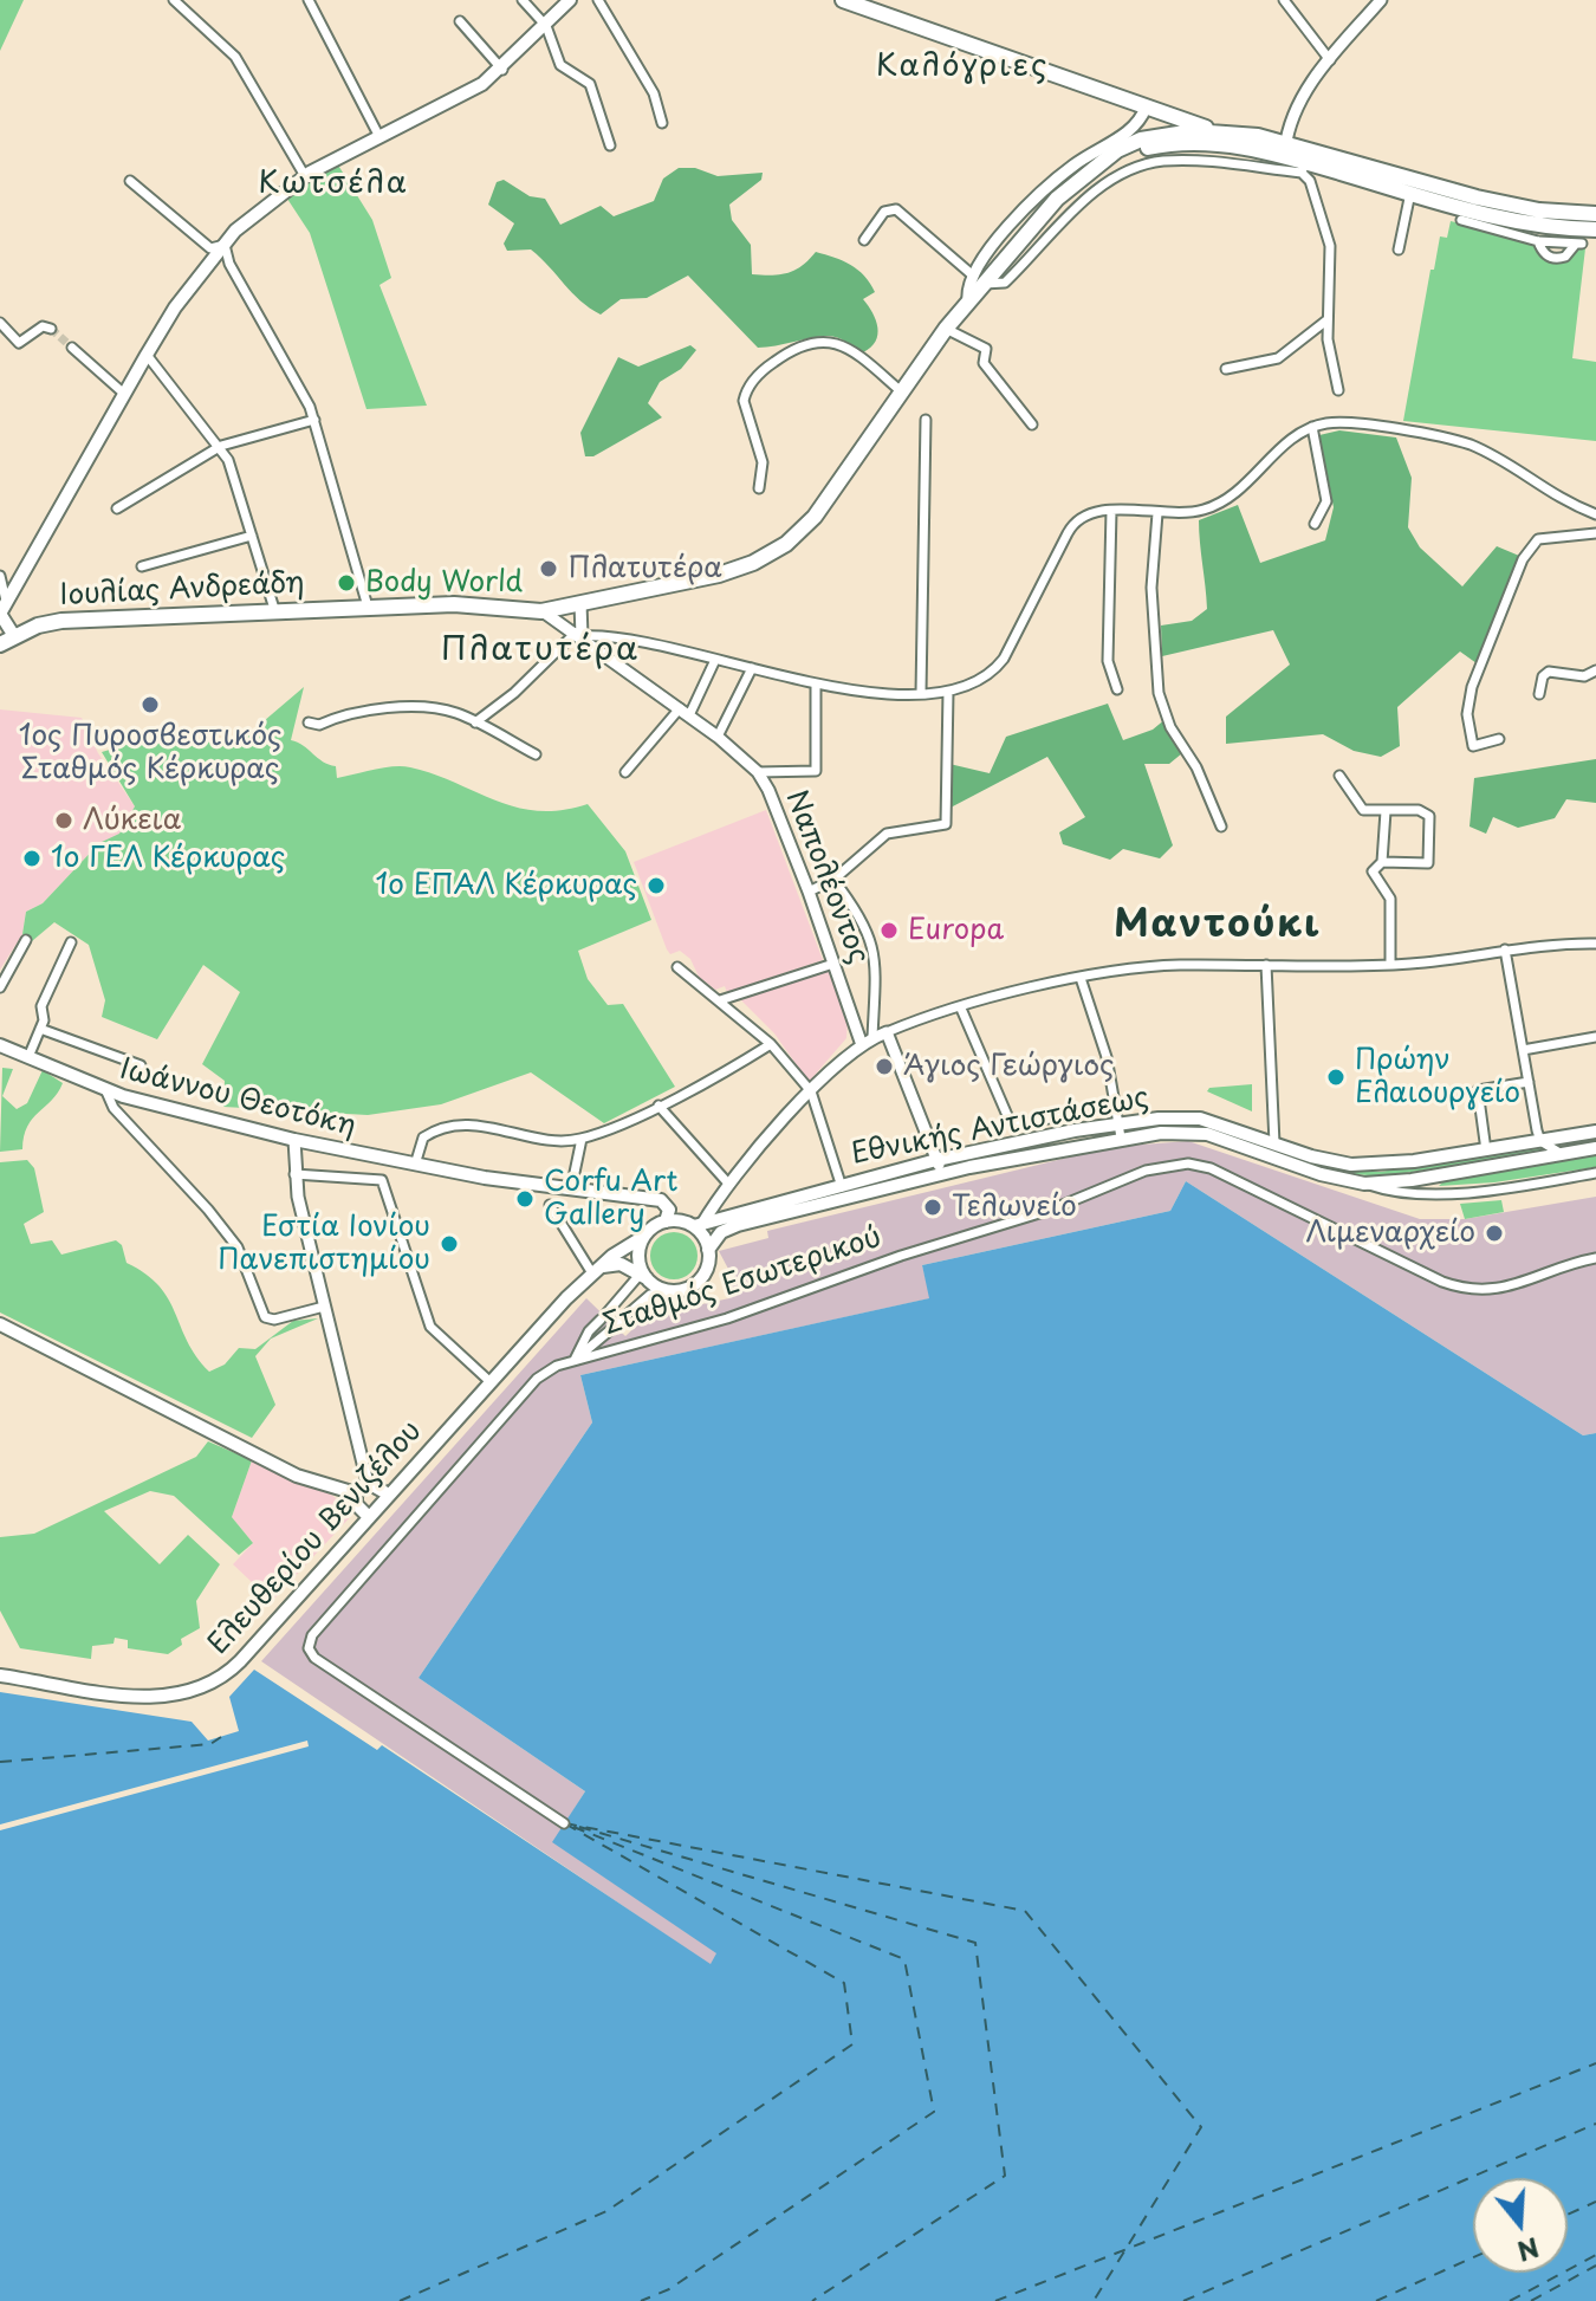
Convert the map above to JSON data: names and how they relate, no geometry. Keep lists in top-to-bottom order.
{
  "streets": {
    "main road": [
      "Ιουλίας Ανδρεάδη",
      "Ιωάννου Θεοτόκη",
      "Εθνικής Αντιστάσεως",
      "Ελευθερίου Βενιζέλου"
    ],
    "street": ["Ναπολέοντος", "Σταθμός Εσωτερικού"]
  },
  "crossings": [
    ["Ιουλίας Ανδρεάδη", "Ναπολέοντος"],
    ["Ιωάννου Θεοτόκη", "Εθνικής Αντιστάσεως"],
    ["Ιωάννου Θεοτόκη", "Ελευθερίου Βενιζέλου"],
    ["Εθνικής Αντιστάσεως", "Ελευθερίου Βενιζέλου"]
  ],
  "districts": [
    "Καλόγριες",
    "Κωτσέλα",
    "Πλατυτέρα",
    "Μαντούκι"
  ],
  "places": [
    "Πλατυτέρα",
    "Body World",
    "1ος Πυροσβεστικός Σταθμός Κέρκυρας",
    "Λύκεια",
    "1ο ΓΕΛ Κέρκυρας",
    "1ο ΕΠΑΛ Κέρκυρας",
    "Europa",
    "Άγιος Γεώργιος",
    "Πρώην Ελαιουργείο",
    "Corfu Art Gallery",
    "Τελωνείο",
    "Λιμεναρχείο",
    "Εστία Ιονίου Πανεπιστημίου"
  ],
  "north": "bottom"
}
